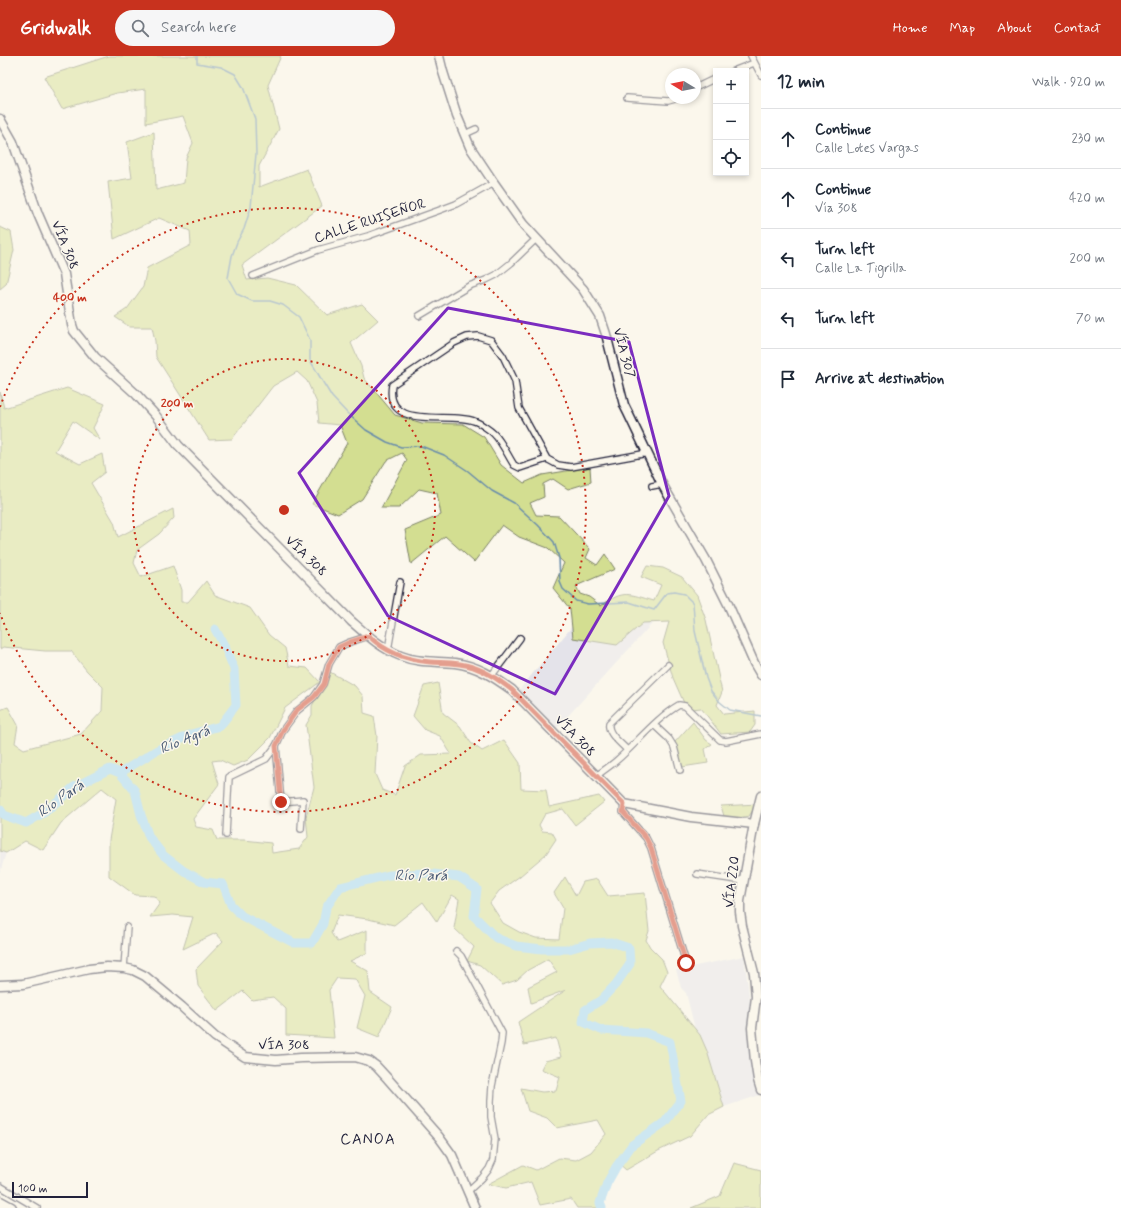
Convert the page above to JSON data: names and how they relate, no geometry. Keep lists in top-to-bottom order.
{
  "streets": {
    "street": [
      "CALLE RUISEÑOR",
      "VÍA 308",
      "VÍA 307",
      "VÍA 220"
    ]
  },
  "crossings": [
    ["CALLE RUISEÑOR", "VÍA 307"]
  ],
  "districts": ["CANOA"],
  "water": ["Río Agrá", "Río Pará"],
  "scale_bar": "100 m",
  "north": "left",
  "page": {
    "header": "Gridwalk",
    "search": "Search here",
    "nav": [
      "Home",
      "Map",
      "About",
      "Contact"
    ],
    "heading": ["12 min", "Walk · 920 m"],
    "map_buttons": ["+", "−"],
    "list": [
      ["Continue", "Calle Lotes Vargas", "230 m"],
      ["Continue", "Vía 308", "420 m"],
      ["Turn left", "Calle La Tigrilla", "200 m"],
      ["Turn left", "70 m"],
      "Arrive at destination"
    ],
    "scale": "100 m"
  },
  "rings": ["400 m", "200 m"]
}
